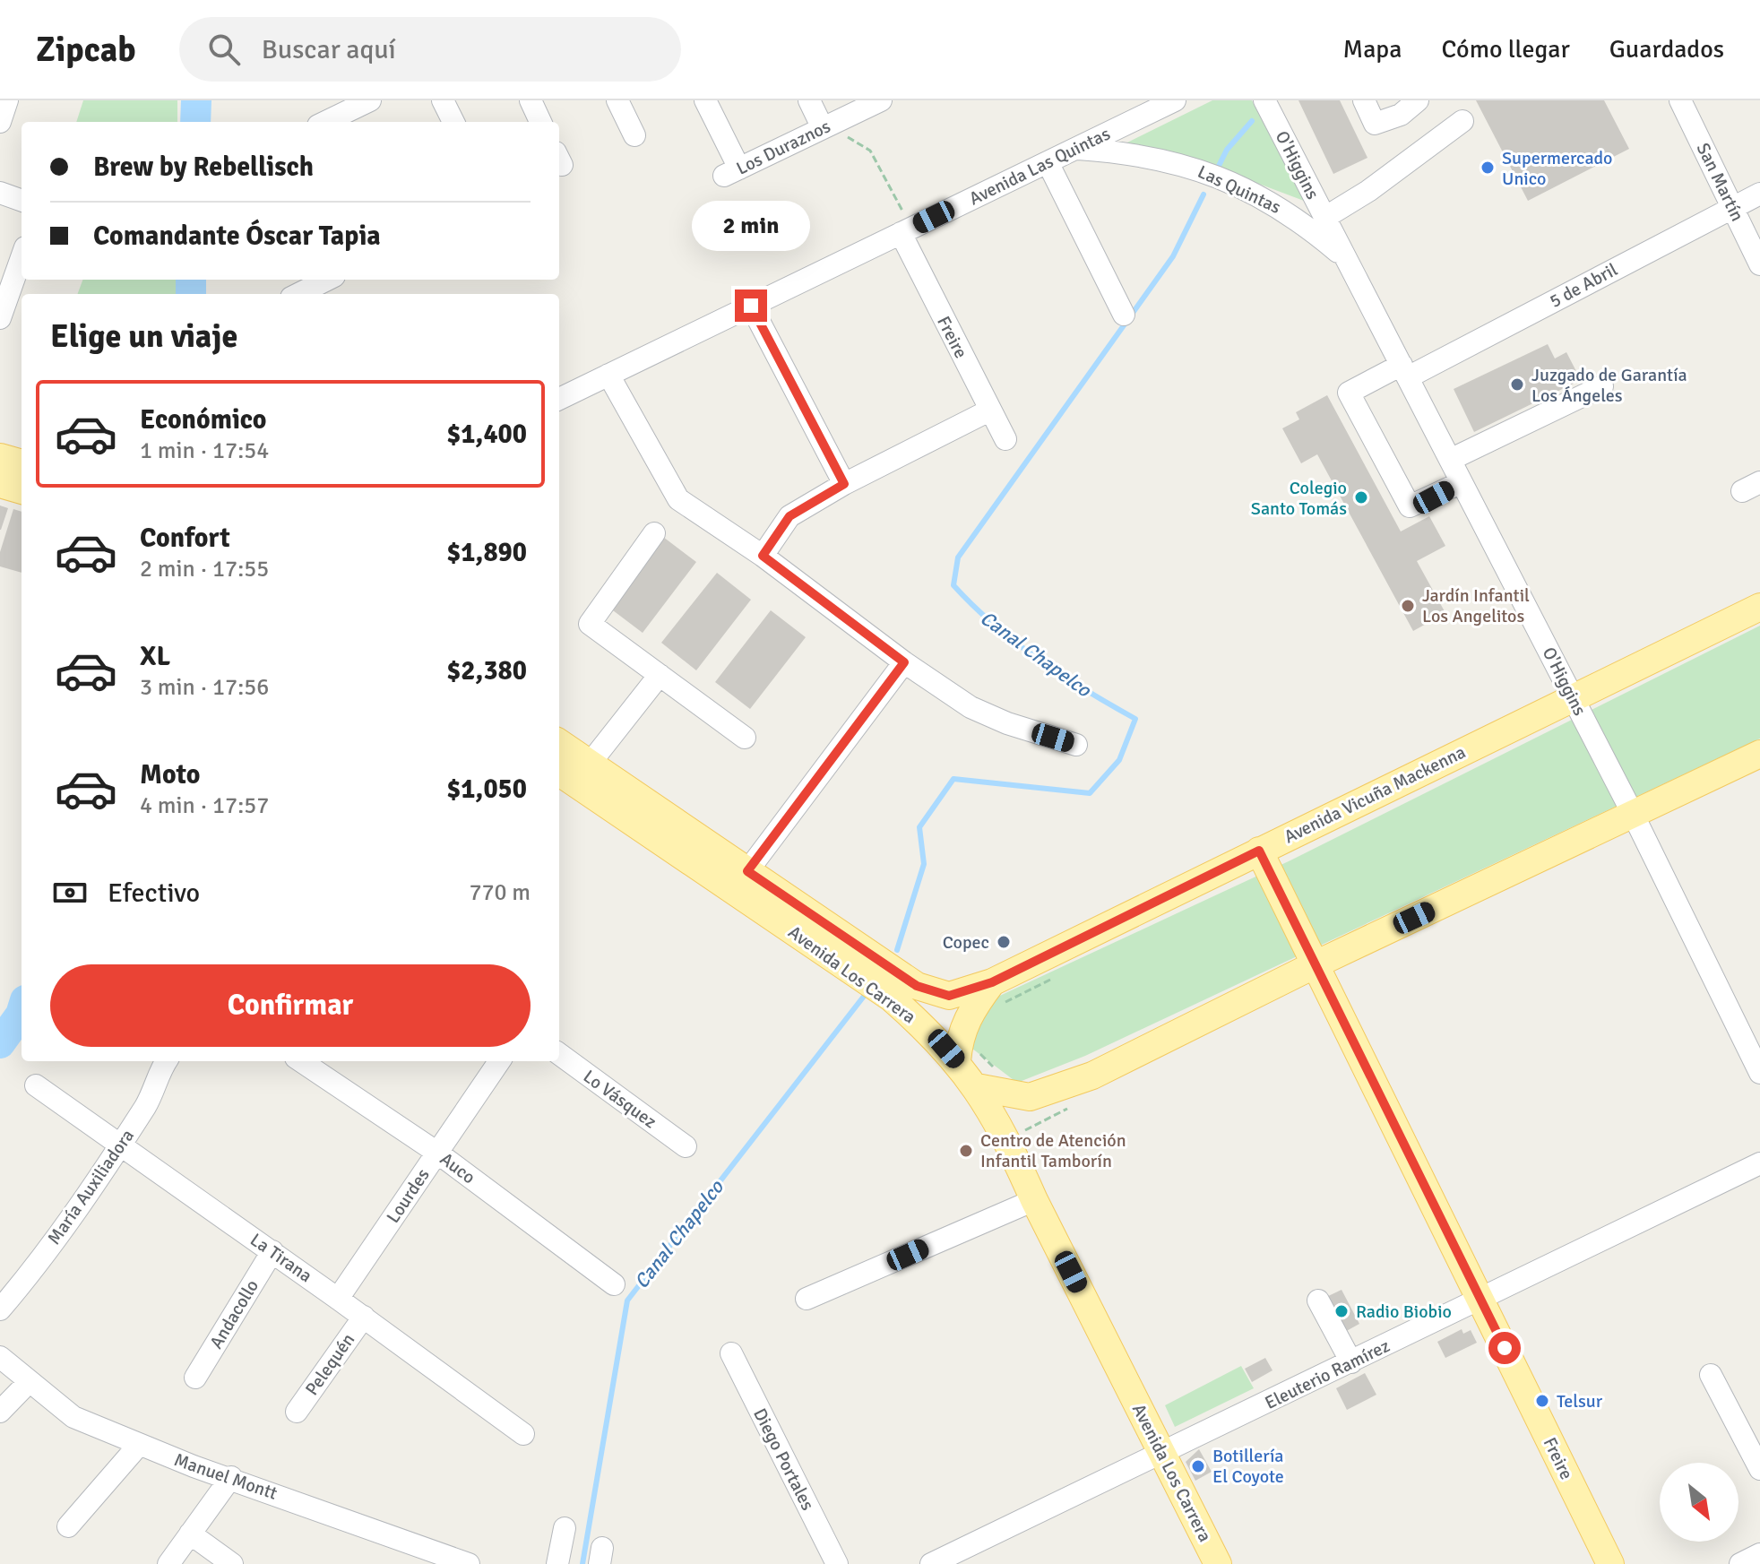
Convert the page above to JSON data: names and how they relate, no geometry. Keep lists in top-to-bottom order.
{
  "streets": {
    "main road": ["Freire", "Avenida Vicuña Mackenna", "Avenida Los Carrera"],
    "street": [
      "Los Duraznos",
      "O'Higgins",
      "Avenida Las Quintas",
      "San Martín",
      "Las Quintas",
      "5 de Abril",
      "Lo Vásquez",
      "Auco",
      "María Auxiliadora",
      "Lourdes",
      "La Tirana",
      "Andacollo",
      "Pelequén",
      "Eleuterio Ramírez",
      "Diego Portales",
      "Manuel Montt"
    ]
  },
  "crossings": [
    ["O'Higgins", "Las Quintas"],
    ["O'Higgins", "5 de Abril"],
    ["O'Higgins", "Avenida Vicuña Mackenna"],
    ["Avenida Las Quintas", "Las Quintas"],
    ["Avenida Las Quintas", "Freire"],
    ["San Martín", "5 de Abril"],
    ["Freire", "Avenida Vicuña Mackenna"],
    ["Freire", "Eleuterio Ramírez"],
    ["Avenida Vicuña Mackenna", "Avenida Los Carrera"],
    ["Avenida Los Carrera", "Eleuterio Ramírez"],
    ["Auco", "Lourdes"],
    ["María Auxiliadora", "La Tirana"],
    ["Lourdes", "La Tirana"],
    ["La Tirana", "Andacollo"],
    ["La Tirana", "Pelequén"]
  ],
  "water": ["Canal Chapelco"],
  "places": [
    "Supermercado Unico",
    "Juzgado de Garantía Los Ángeles",
    "Colegio Santo Tomás",
    "Jardín Infantil Los Angelitos",
    "Copec",
    "Centro de Atención Infantil Tamborín",
    "Radio Biobio",
    "Telsur",
    "Botillería El Coyote"
  ],
  "north": "bottom right",
  "page": {
    "header": "Zipcab",
    "search": "Buscar aquí",
    "nav": ["Mapa", "Cómo llegar", "Guardados"],
    "banner": ["Brew by Rebellisch", "Comandante Óscar Tapia"],
    "bubble": "2 min",
    "heading": "Elige un viaje",
    "list": [
      {
        "name": "Económico",
        "note": "1 min · 17:54",
        "value": "$1,400"
      },
      {
        "name": "Confort",
        "note": "2 min · 17:55",
        "value": "$1,890"
      },
      {
        "name": "XL",
        "note": "3 min · 17:56",
        "value": "$2,380"
      },
      {
        "name": "Moto",
        "note": "4 min · 17:57",
        "value": "$1,050"
      }
    ],
    "pay": ["Efectivo", "770 m"],
    "buttons": "Confirmar"
  }
}
